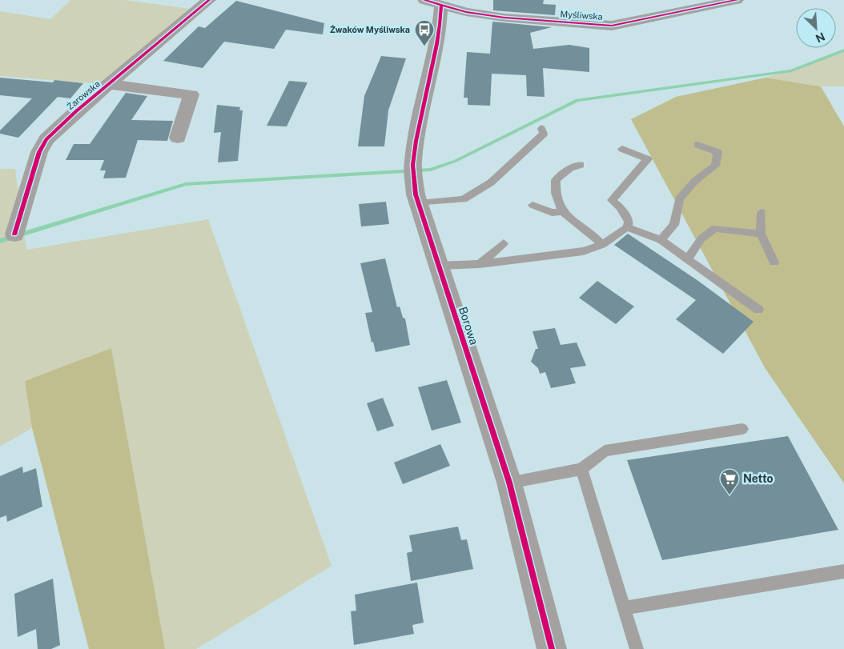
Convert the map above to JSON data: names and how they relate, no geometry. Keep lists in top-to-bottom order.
{
  "streets": {
    "street": ["Myśliwska", "Żarowska", "Borowa"]
  },
  "crossings": [
    ["Myśliwska", "Borowa"]
  ],
  "places": {
    "bus stop": ["Żwaków Myśliwska"],
    "supermarket": ["Netto"]
  },
  "north": "bottom right"
}
